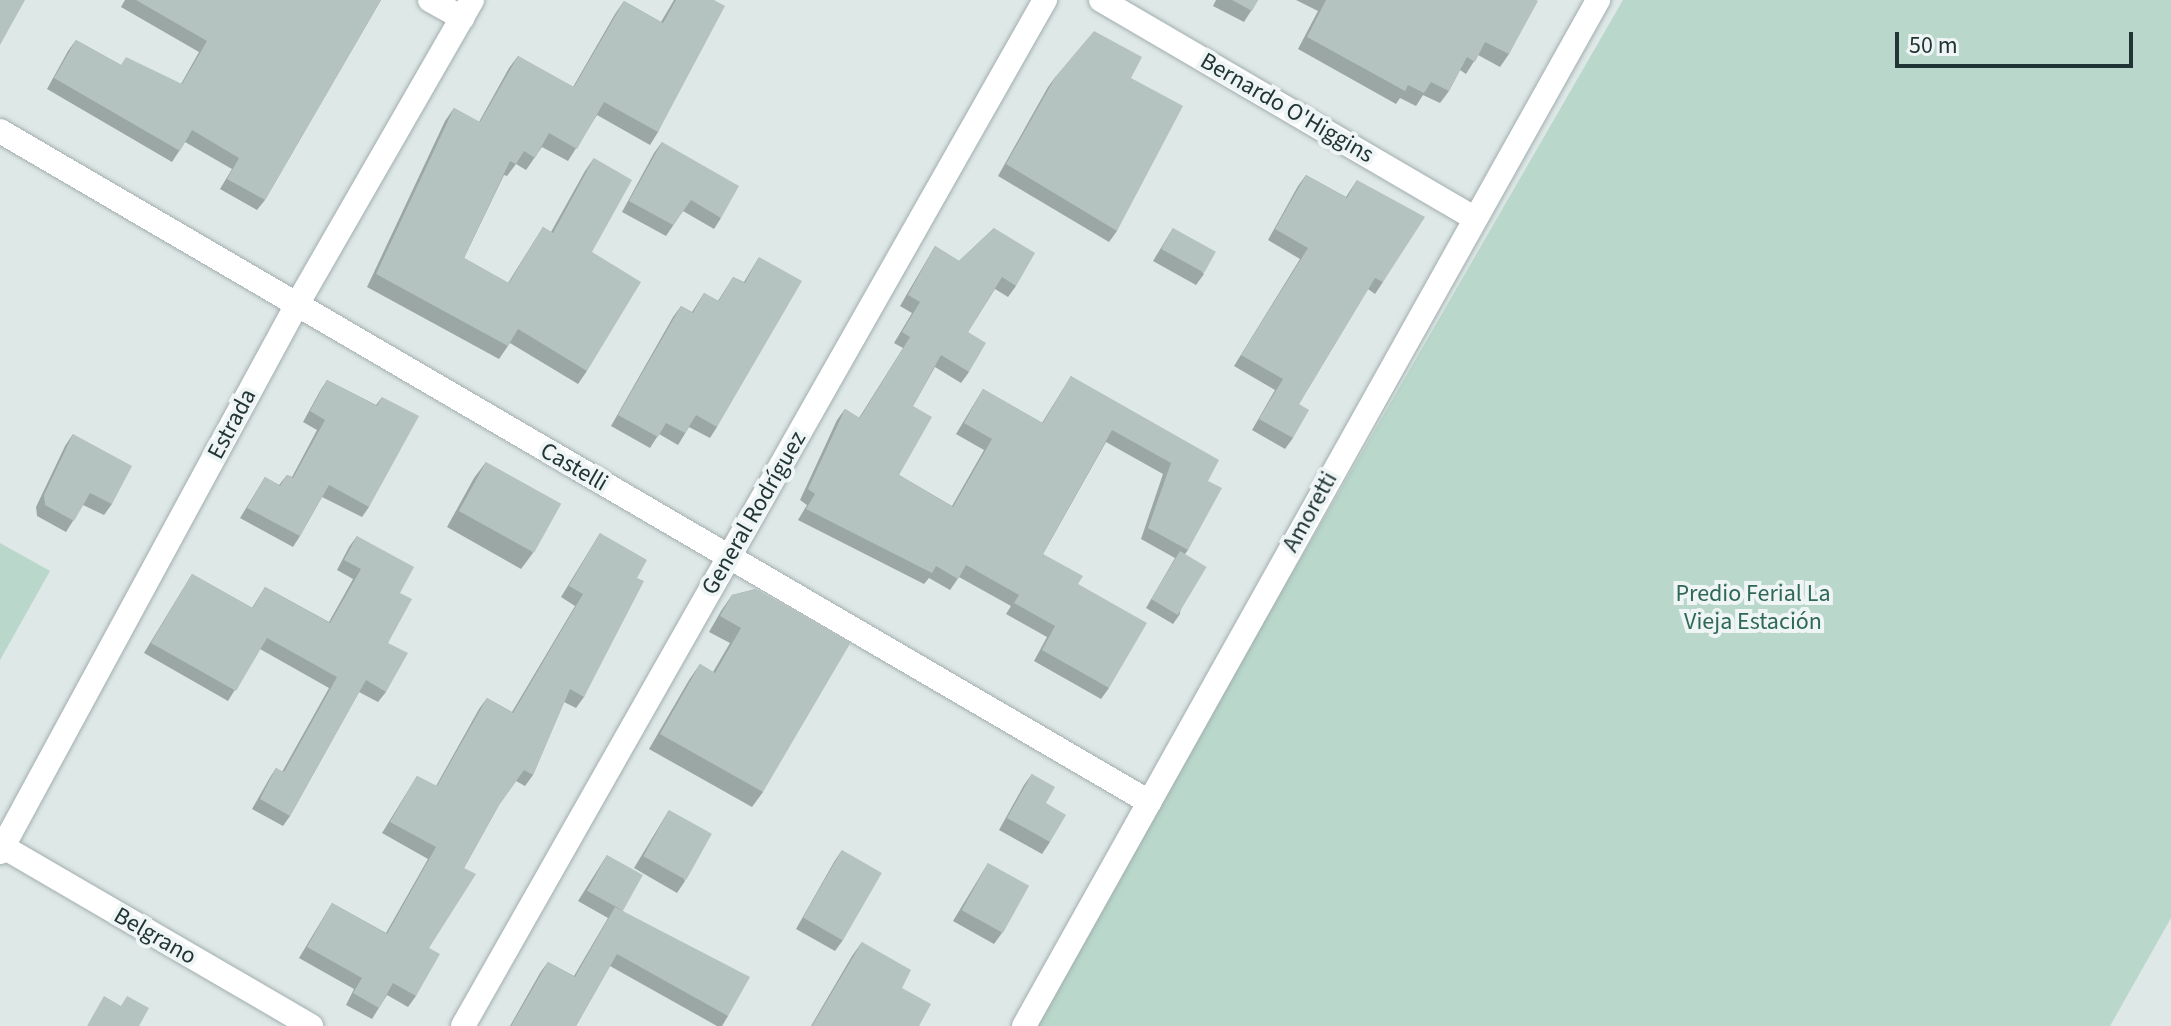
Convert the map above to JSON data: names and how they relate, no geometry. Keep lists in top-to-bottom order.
{
  "streets": {
    "street": [
      "Bernardo O'Higgins",
      "Estrada",
      "Castelli",
      "Amoretti",
      "General Rodríguez",
      "Belgrano"
    ]
  },
  "crossings": [
    ["Bernardo O'Higgins", "Amoretti"],
    ["Estrada", "Castelli"],
    ["Estrada", "Belgrano"],
    ["Castelli", "Amoretti"],
    ["Castelli", "General Rodríguez"]
  ],
  "parks": ["Predio Ferial La Vieja Estación"],
  "scale_bar": "50 m"
}
